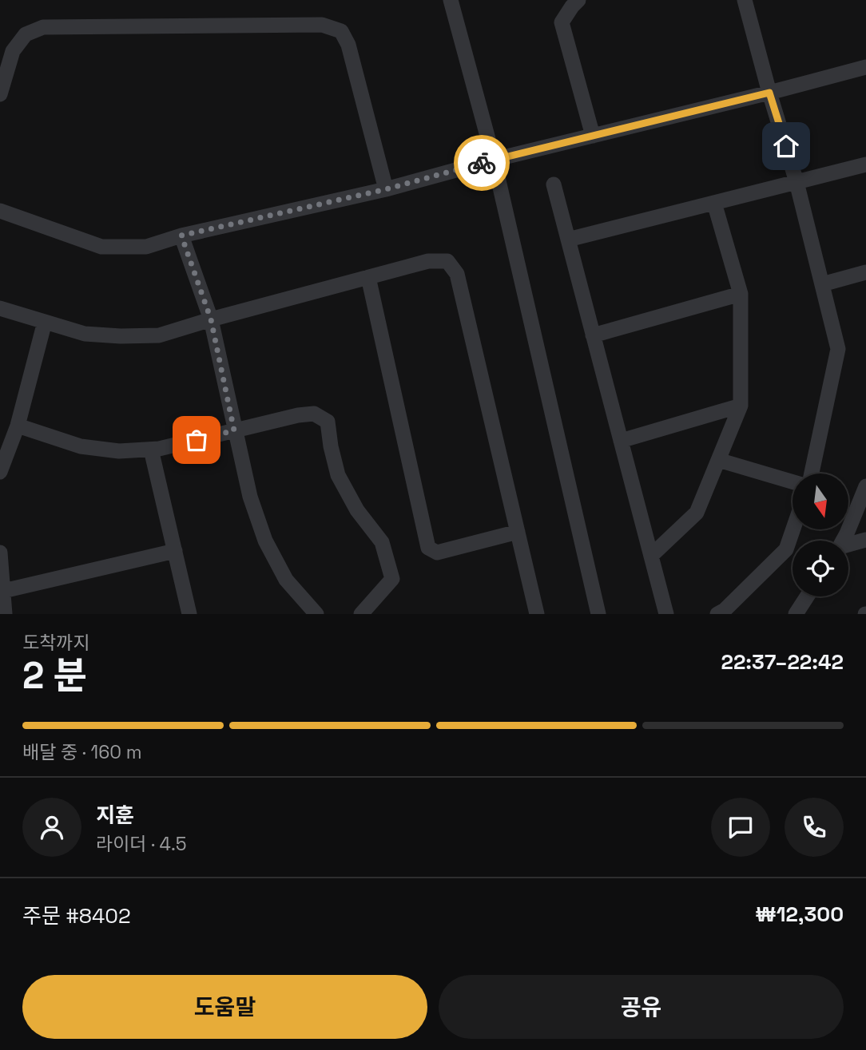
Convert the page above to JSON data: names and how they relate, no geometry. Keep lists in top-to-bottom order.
{
  "north": "bottom",
  "page": {
    "heading": ["2 분", "도착까지", "22:37–22:42"],
    "panel": [
      "지훈",
      "라이더 · 4.5",
      "주문 #8402",
      "₩12,300"
    ],
    "bar": "배달 중 · 160 m",
    "buttons": ["도움말", "공유"]
  }
}
